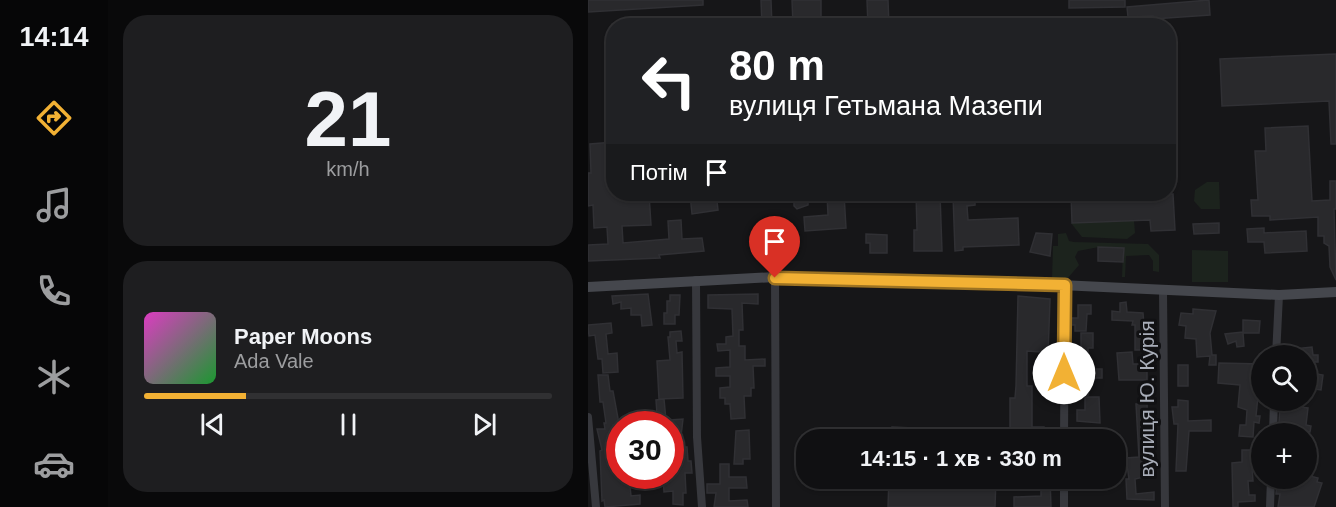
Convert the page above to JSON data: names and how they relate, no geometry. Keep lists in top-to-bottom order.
{
  "streets": {
    "street": ["вулиця Ю. Курія"]
  },
  "page": {
    "tabs": "14:14",
    "tile": ["21", "km/h"],
    "turn": ["80 m", "вулиця Гетьмана Мазепи"],
    "then": "Потім",
    "song": ["Paper Moons", "Ada Vale"],
    "map_buttons": "+",
    "limit": "30",
    "trip": "14:15 · 1 хв · 330 m"
  }
}
